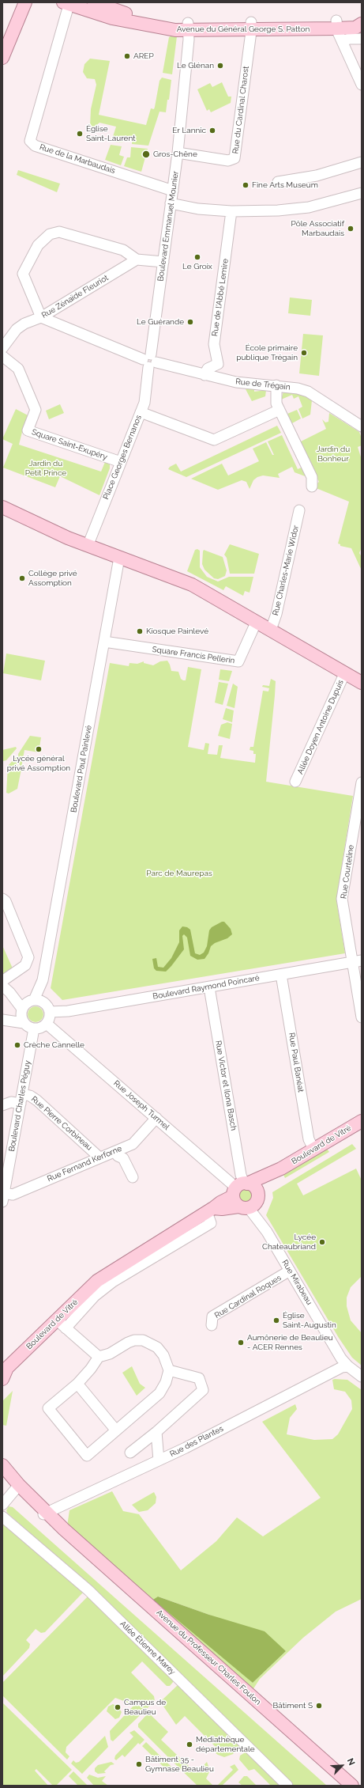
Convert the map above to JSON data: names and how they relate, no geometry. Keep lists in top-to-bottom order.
{
  "streets": {
    "main road": ["Avenue du Général George S. Patton", "Boulevard de Vitré", "Avenue du Professeur Charles Foulon"],
    "street": [
      "Rue du Cardinal Charost",
      "Rue de la Marbaudais",
      "Boulevard Emmanuel Mounier",
      "Rue Zénaïde Fleuriot",
      "Rue de l'Abbé Lemire",
      "Rue de Trégain",
      "Square Saint-Exupéry",
      "Place Georges Bernanos",
      "Rue Charles-Marie Widor",
      "Square Francis Pellerin",
      "Allée Doyen Antoine Dupuis",
      "Boulevard Paul Painlevé",
      "Rue Courteline",
      "Boulevard Raymond Poincaré",
      "Rue Paul Banéat",
      "Rue Victor et Ilona Basch",
      "Rue Joseph Turmel",
      "Boulevard Charles Péguy",
      "Rue Pierre Corbineau",
      "Rue Fernand Kerforne",
      "Rue Mirabeau",
      "Rue Cardinal Roques",
      "Rue des Plantes",
      "Allée Étienne Marey"
    ]
  },
  "crossings": [
    ["Avenue du Général George S. Patton", "Rue du Cardinal Charost"],
    ["Avenue du Général George S. Patton", "Rue de la Marbaudais"],
    ["Avenue du Général George S. Patton", "Boulevard Emmanuel Mounier"],
    ["Rue du Cardinal Charost", "Boulevard Emmanuel Mounier"],
    ["Rue de la Marbaudais", "Boulevard Emmanuel Mounier"],
    ["Boulevard Emmanuel Mounier", "Rue de Trégain"],
    ["Boulevard Emmanuel Mounier", "Place Georges Bernanos"],
    ["Rue Zénaïde Fleuriot", "Rue de Trégain"],
    ["Rue de l'Abbé Lemire", "Rue de Trégain"],
    ["Rue de Trégain", "Place Georges Bernanos"],
    ["Square Saint-Exupéry", "Place Georges Bernanos"],
    ["Square Francis Pellerin", "Boulevard Paul Painlevé"],
    ["Rue Courteline", "Boulevard Raymond Poincaré"],
    ["Boulevard Raymond Poincaré", "Rue Paul Banéat"],
    ["Boulevard Raymond Poincaré", "Rue Victor et Ilona Basch"],
    ["Rue Paul Banéat", "Boulevard de Vitré"],
    ["Rue Victor et Ilona Basch", "Rue Joseph Turmel"],
    ["Rue Victor et Ilona Basch", "Boulevard de Vitré"],
    ["Rue Victor et Ilona Basch", "Rue Mirabeau"],
    ["Rue Joseph Turmel", "Boulevard de Vitré"],
    ["Rue Joseph Turmel", "Rue Fernand Kerforne"],
    ["Rue Joseph Turmel", "Rue Mirabeau"],
    ["Boulevard Charles Péguy", "Rue Pierre Corbineau"],
    ["Boulevard Charles Péguy", "Rue Fernand Kerforne"],
    ["Rue Pierre Corbineau", "Rue Fernand Kerforne"],
    ["Boulevard de Vitré", "Rue Mirabeau"],
    ["Rue Mirabeau", "Rue Cardinal Roques"],
    ["Rue Mirabeau", "Rue des Plantes"],
    ["Rue des Plantes", "Avenue du Professeur Charles Foulon"]
  ],
  "parks": ["Jardin du Bonheur", "Jardin du Petit Prince", "Parc de Maurepas"],
  "places": [
    "AREP",
    "Le Glénan",
    "Er Lannic",
    "Église Saint-Laurent",
    "Gros-Chêne",
    "Fine Arts Museum",
    "Pôle Associatif Marbaudais",
    "Le Groix",
    "Le Guérande",
    "École primaire publique Trégain",
    "Collège privé Assomption",
    "Kiosque Painlevé",
    "Lycée général privé Assomption",
    "Crèche Cannelle",
    "Lycée Chateaubriand",
    "Église Saint-Augustin",
    "Aumônerie de Beaulieu - ACER Rennes",
    "Bâtiment S",
    "Campus de Beaulieu",
    "Médiathèque départementale",
    "Bâtiment 35 - Gymnase Beaulieu"
  ],
  "north": "top right"
}
